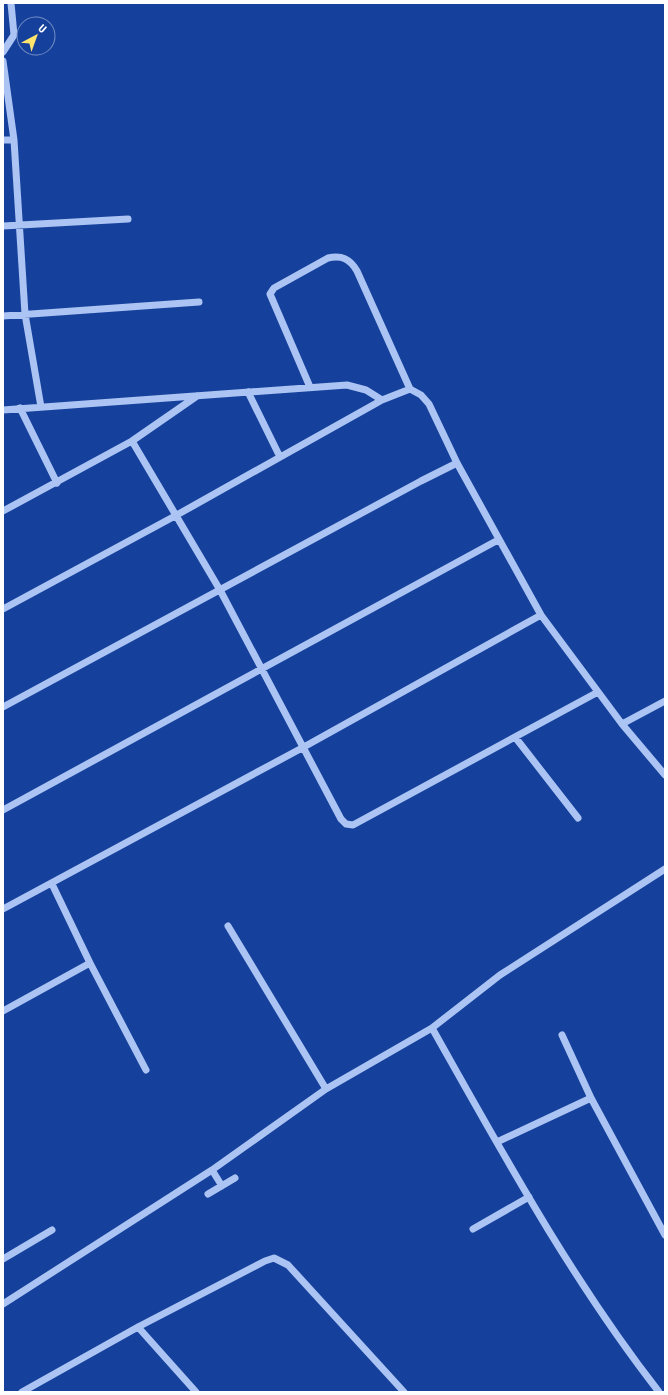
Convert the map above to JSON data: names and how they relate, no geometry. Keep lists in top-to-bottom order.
{
  "north": "top right"
}
